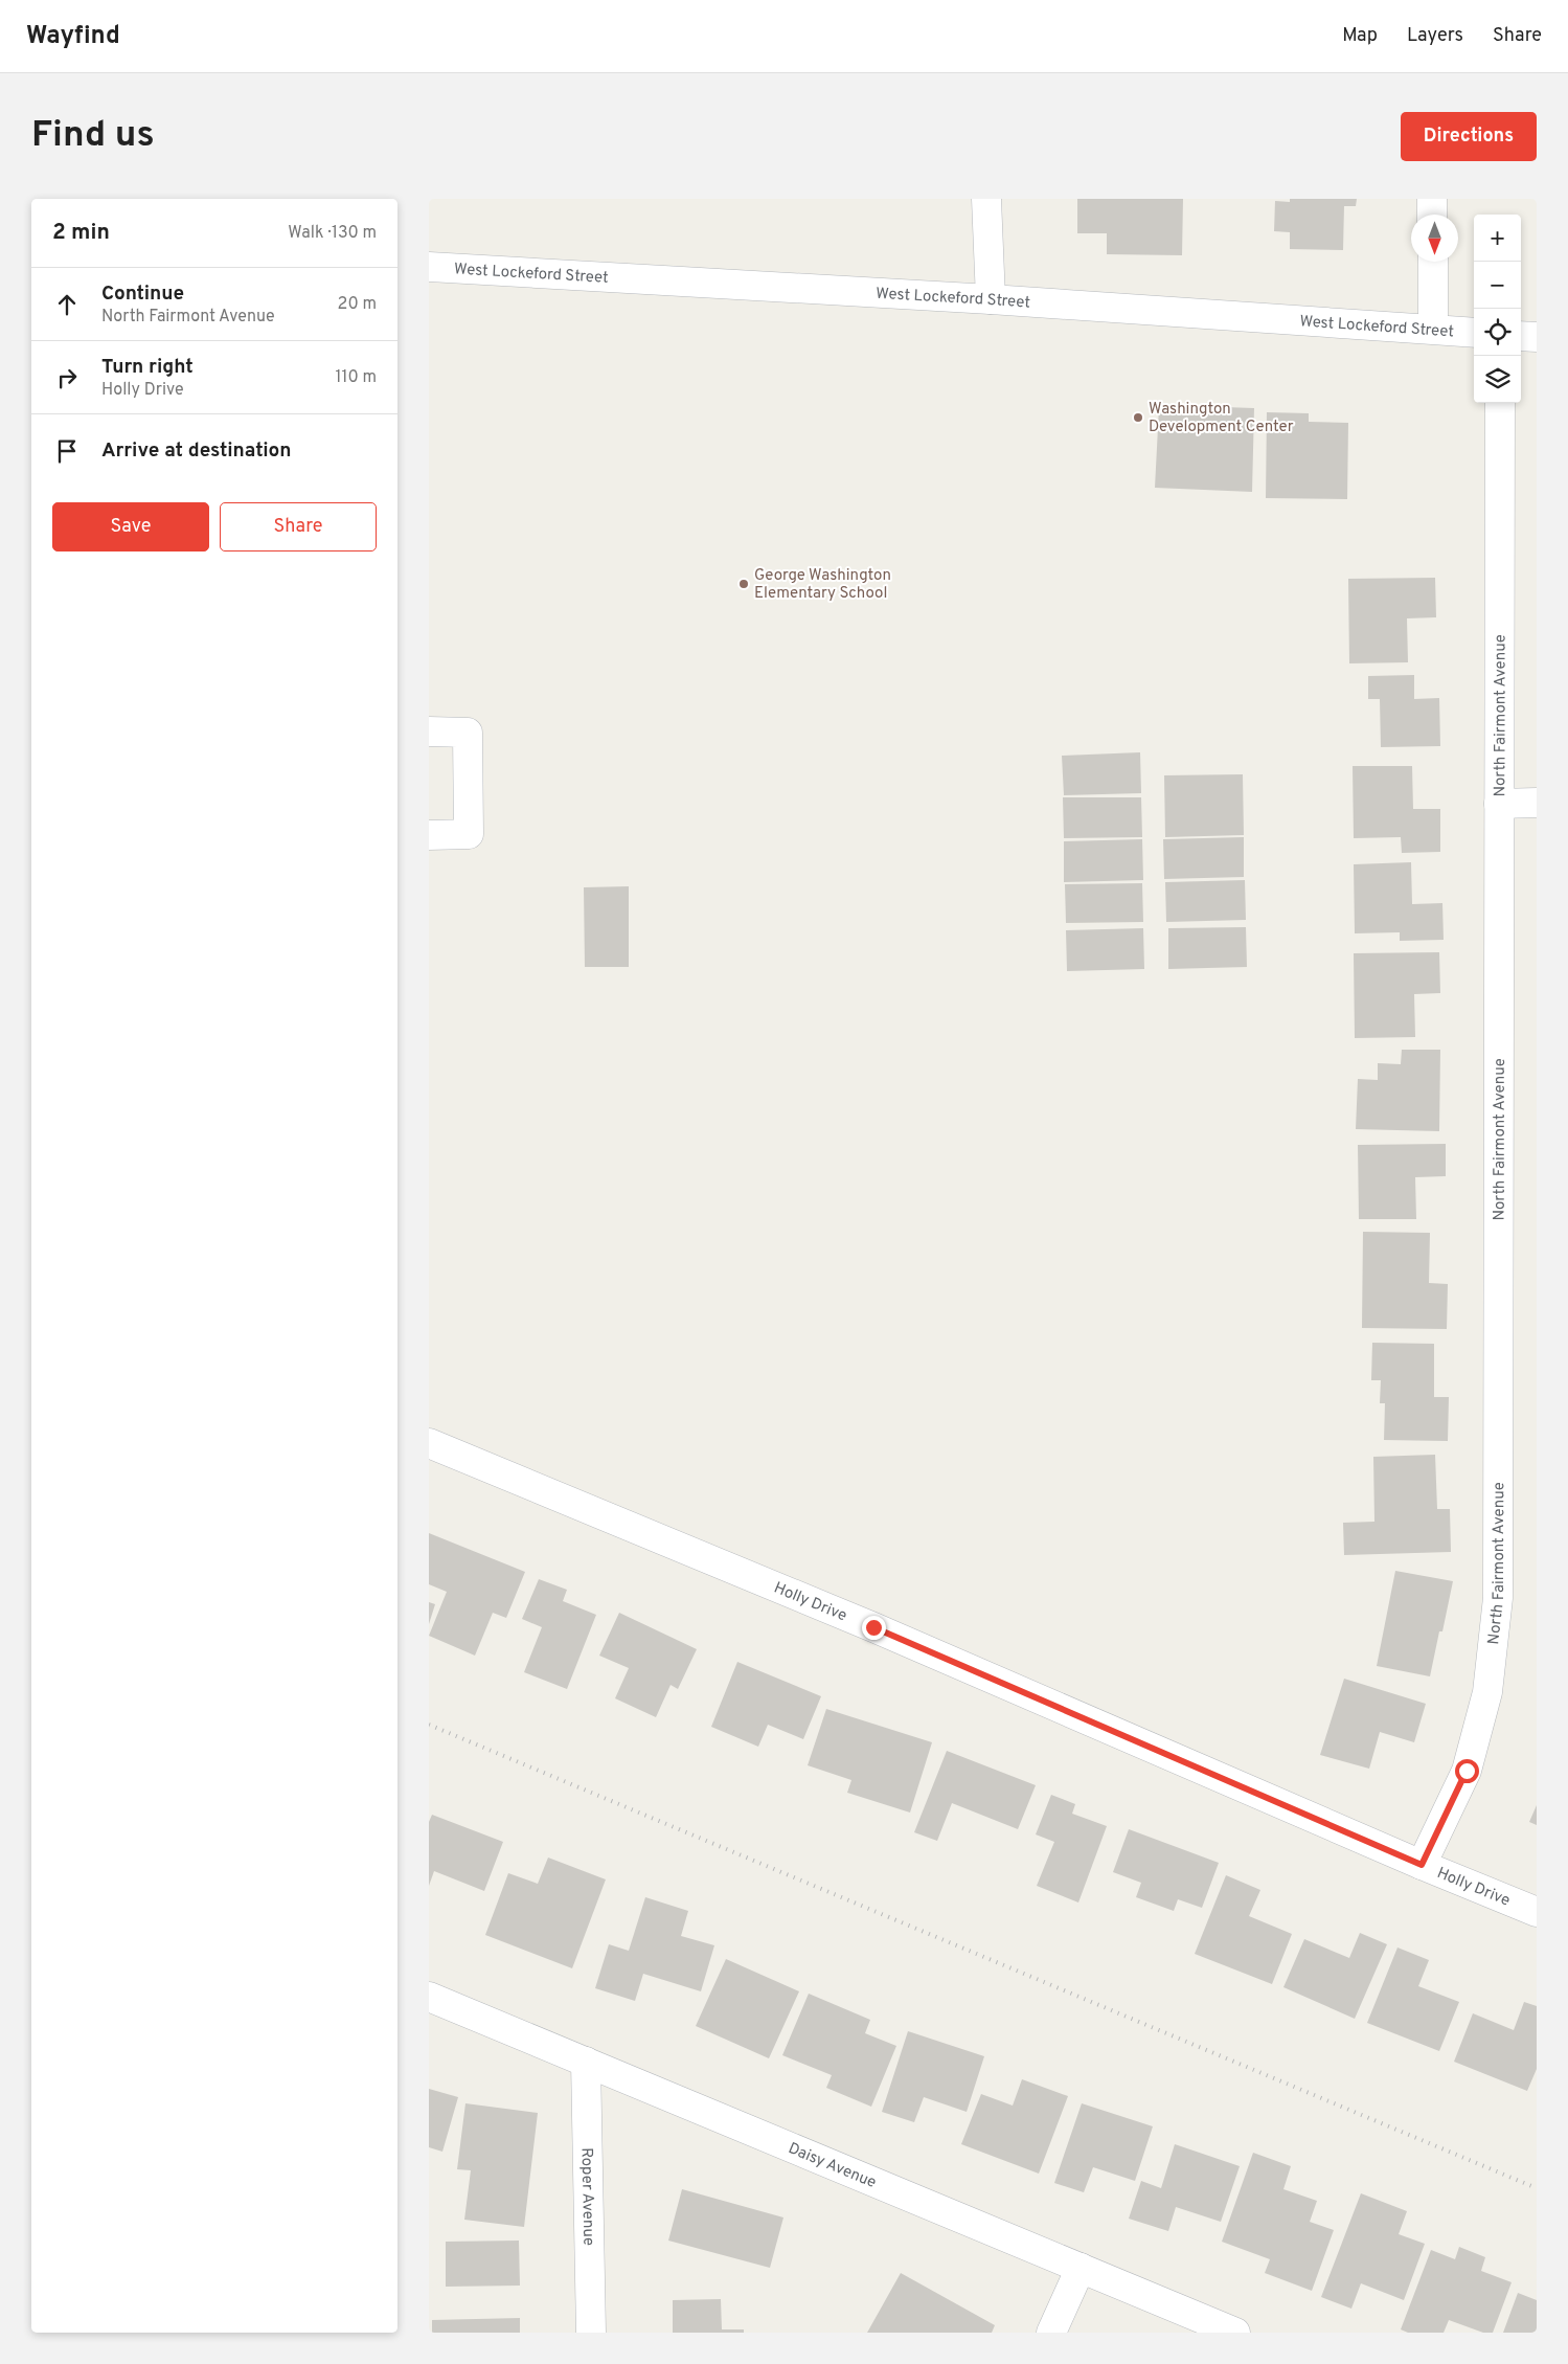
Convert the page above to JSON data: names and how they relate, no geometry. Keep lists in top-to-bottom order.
{
  "streets": {
    "street": [
      "West Lockeford Street",
      "North Fairmont Avenue",
      "Holly Drive",
      "Daisy Avenue",
      "Roper Avenue"
    ]
  },
  "crossings": [
    ["North Fairmont Avenue", "Holly Drive"],
    ["Daisy Avenue", "Roper Avenue"]
  ],
  "places": ["Washington Development Center", "George Washington Elementary School"],
  "north": "bottom",
  "page": {
    "header": "Wayfind",
    "nav": ["Map", "Layers", "Share"],
    "buttons": [
      "Directions",
      ["Save", "Share"]
    ],
    "title": "Find us",
    "heading": ["2 min", "Walk · 130 m"],
    "map_buttons": ["+", "−"],
    "list": [
      ["Continue", "North Fairmont Avenue", "20 m"],
      ["Turn right", "Holly Drive", "110 m"],
      "Arrive at destination"
    ]
  }
}
